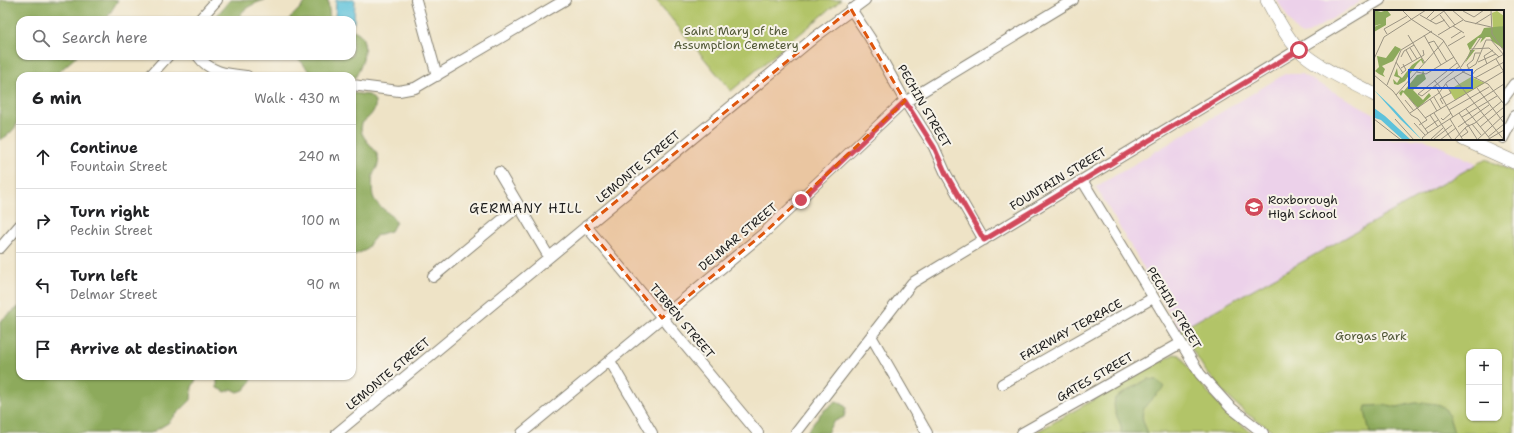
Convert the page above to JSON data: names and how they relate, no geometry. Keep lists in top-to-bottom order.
{
  "streets": {
    "street": [
      "PECHIN STREET",
      "LEMONTE STREET",
      "FOUNTAIN STREET",
      "DELMAR STREET",
      "TIBBEN STREET",
      "FAIRWAY TERRACE",
      "GATES STREET"
    ]
  },
  "crossings": [
    ["PECHIN STREET", "LEMONTE STREET"],
    ["PECHIN STREET", "FOUNTAIN STREET"],
    ["PECHIN STREET", "DELMAR STREET"],
    ["PECHIN STREET", "FAIRWAY TERRACE"],
    ["PECHIN STREET", "GATES STREET"],
    ["LEMONTE STREET", "TIBBEN STREET"],
    ["DELMAR STREET", "TIBBEN STREET"]
  ],
  "districts": ["GERMANY HILL"],
  "parks": ["Saint Mary of the Assumption Cemetery", "Gorgas Park"],
  "places": {
    "school or university": ["Roxborough High School"]
  },
  "page": {
    "search": "Search here",
    "heading": ["6 min", "Walk · 430 m"],
    "list": [
      ["Continue", "Fountain Street", "240 m"],
      ["Turn right", "Pechin Street", "100 m"],
      ["Turn left", "Delmar Street", "90 m"],
      "Arrive at destination"
    ],
    "map_buttons": ["+", "−"]
  }
}
